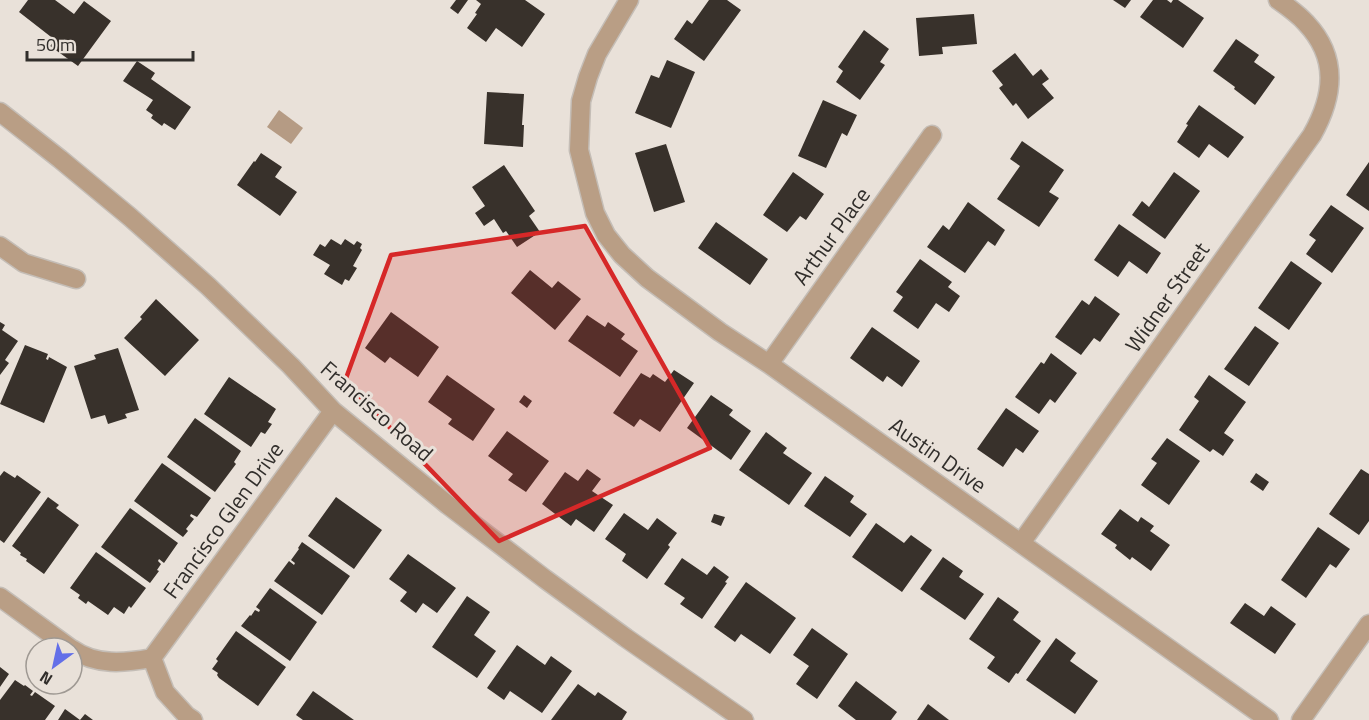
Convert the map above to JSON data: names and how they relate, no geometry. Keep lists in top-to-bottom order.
{
  "streets": {
    "street": [
      "Arthur Place",
      "Widner Street",
      "Francisco Road",
      "Austin Drive",
      "Francisco Glen Drive"
    ]
  },
  "crossings": [
    ["Arthur Place", "Austin Drive"],
    ["Widner Street", "Austin Drive"],
    ["Francisco Road", "Francisco Glen Drive"]
  ],
  "scale_bar": "50 m",
  "north": "bottom left"
}
